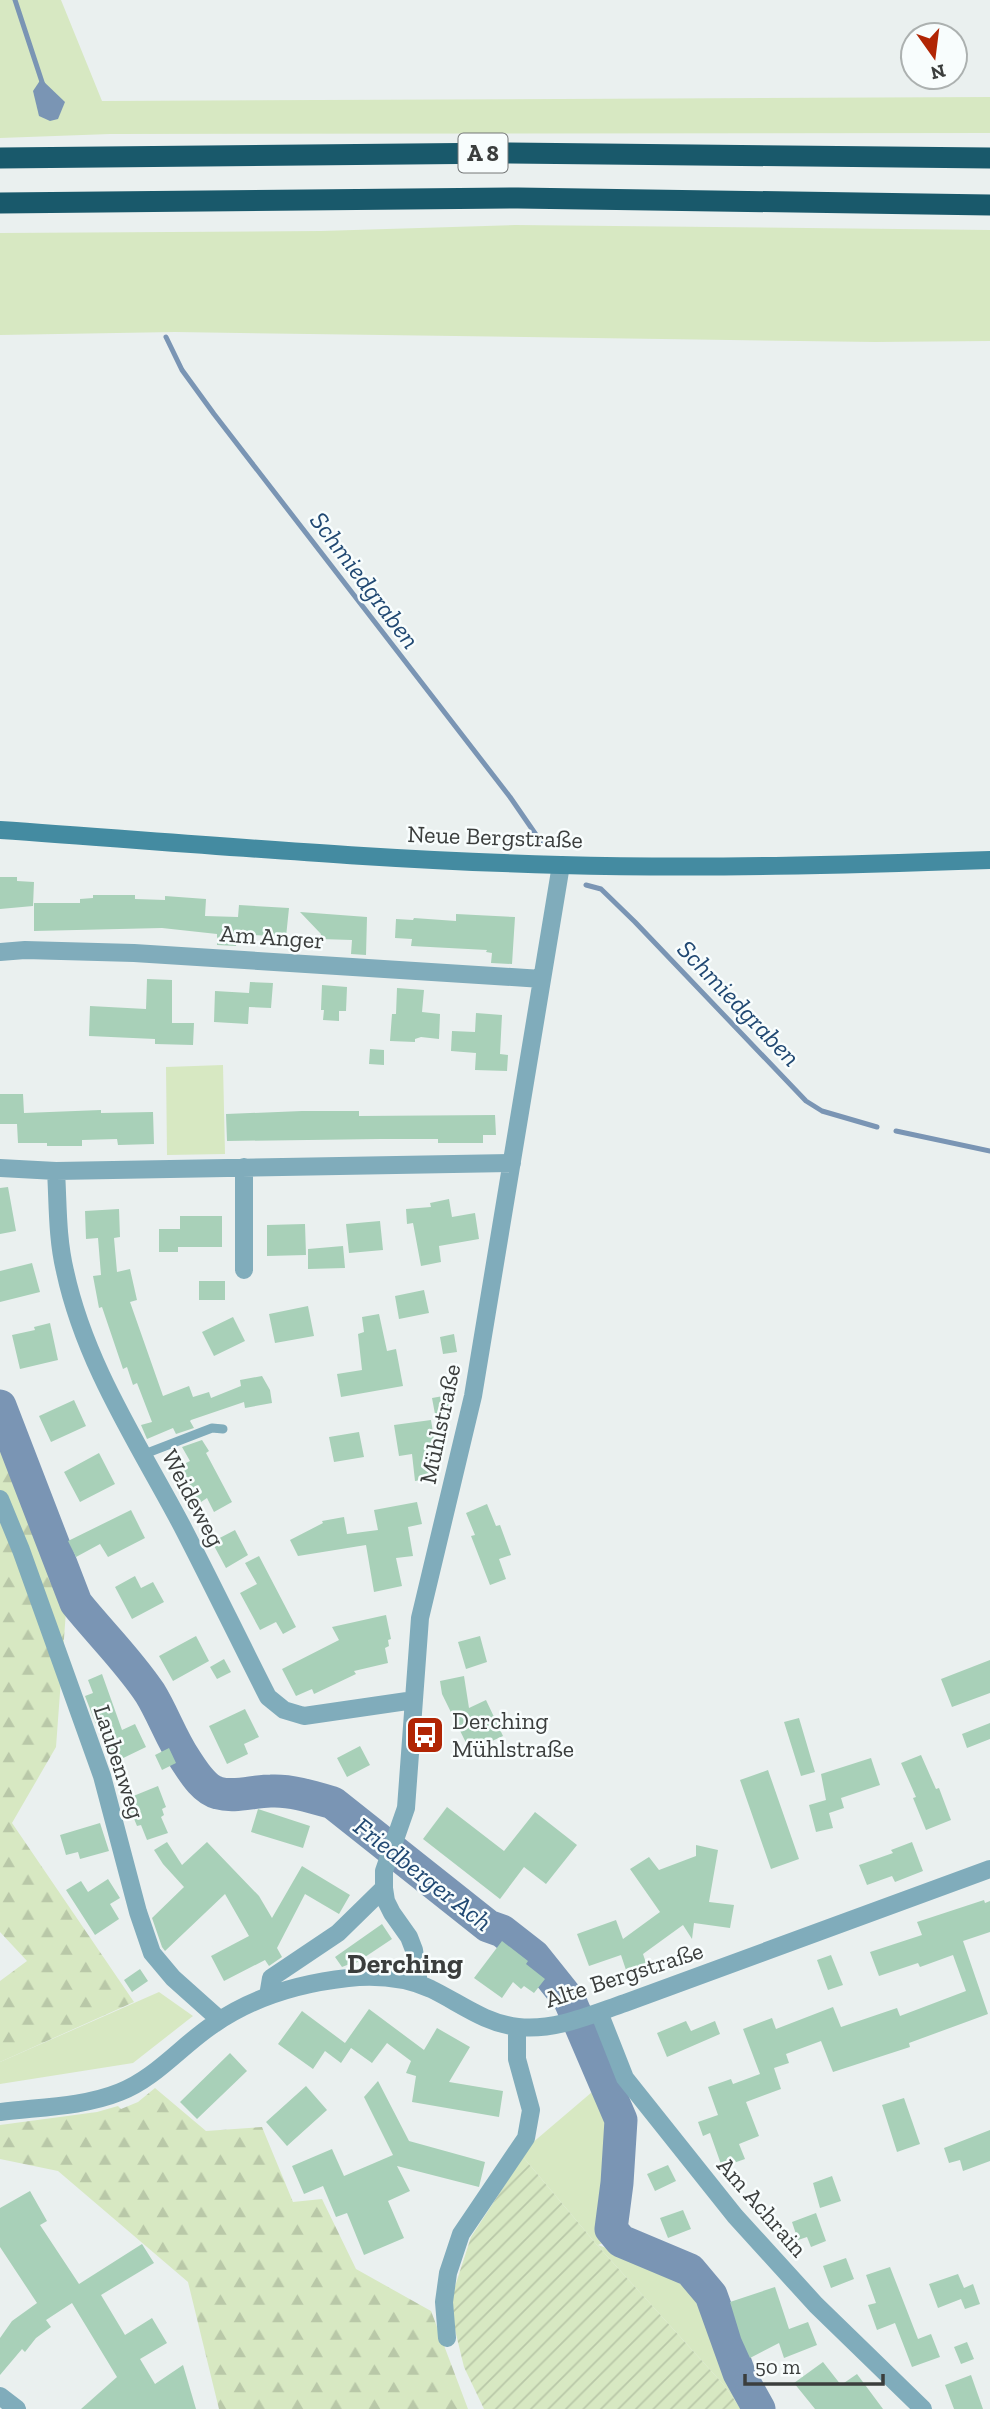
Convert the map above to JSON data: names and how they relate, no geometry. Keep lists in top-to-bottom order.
{
  "streets": {
    "highway": ["A 8"],
    "main road": ["Neue Bergstraße"],
    "street": [
      "Am Anger",
      "Mühlstraße",
      "Weideweg",
      "Laubenweg",
      "Alte Bergstraße",
      "Am Achrain"
    ]
  },
  "crossings": [
    ["Neue Bergstraße", "Mühlstraße"],
    ["Am Anger", "Mühlstraße"],
    ["Mühlstraße", "Weideweg"],
    ["Laubenweg", "Alte Bergstraße"],
    ["Alte Bergstraße", "Am Achrain"]
  ],
  "districts": ["Derching"],
  "water": ["Schmiedgraben", "Friedberger Ach"],
  "places": {
    "bus stop": ["Derching Mühlstraße"]
  },
  "scale_bar": "50 m",
  "north": "bottom"
}
